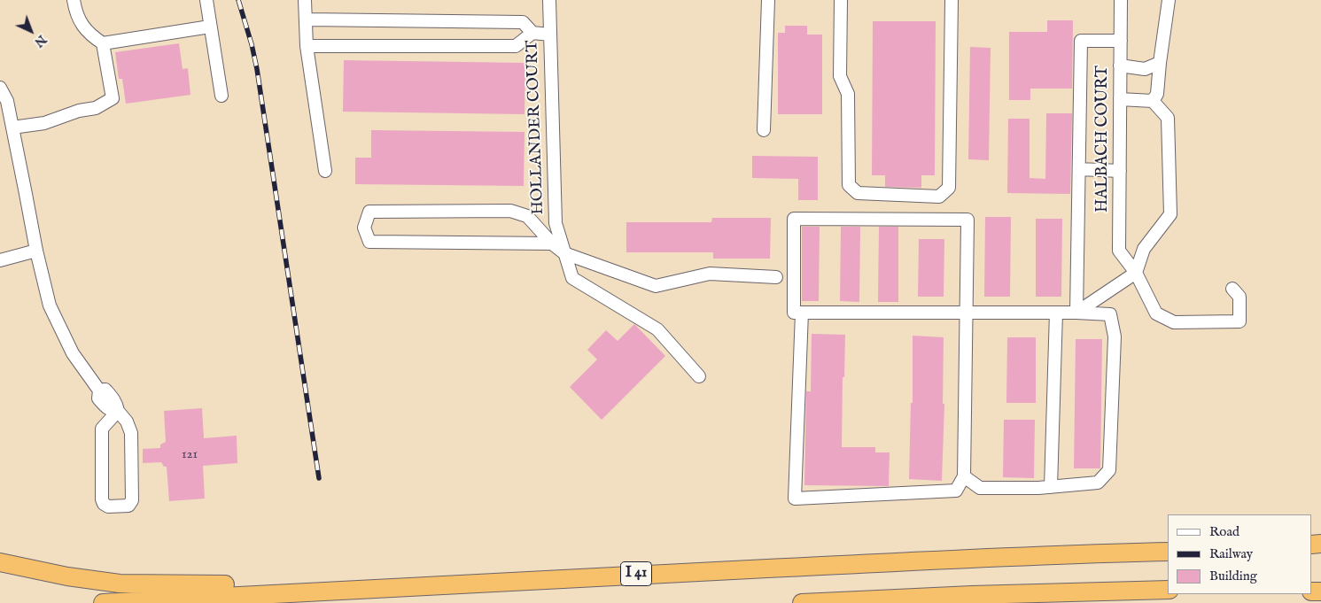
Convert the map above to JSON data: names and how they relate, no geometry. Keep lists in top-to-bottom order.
{
  "streets": {
    "highway": ["I 41"],
    "street": ["HOLLANDER COURT", "HALBACH COURT"]
  },
  "house_numbers": ["121"],
  "legend": ["Road", "Railway", "Building"],
  "north": "bottom right"
}
